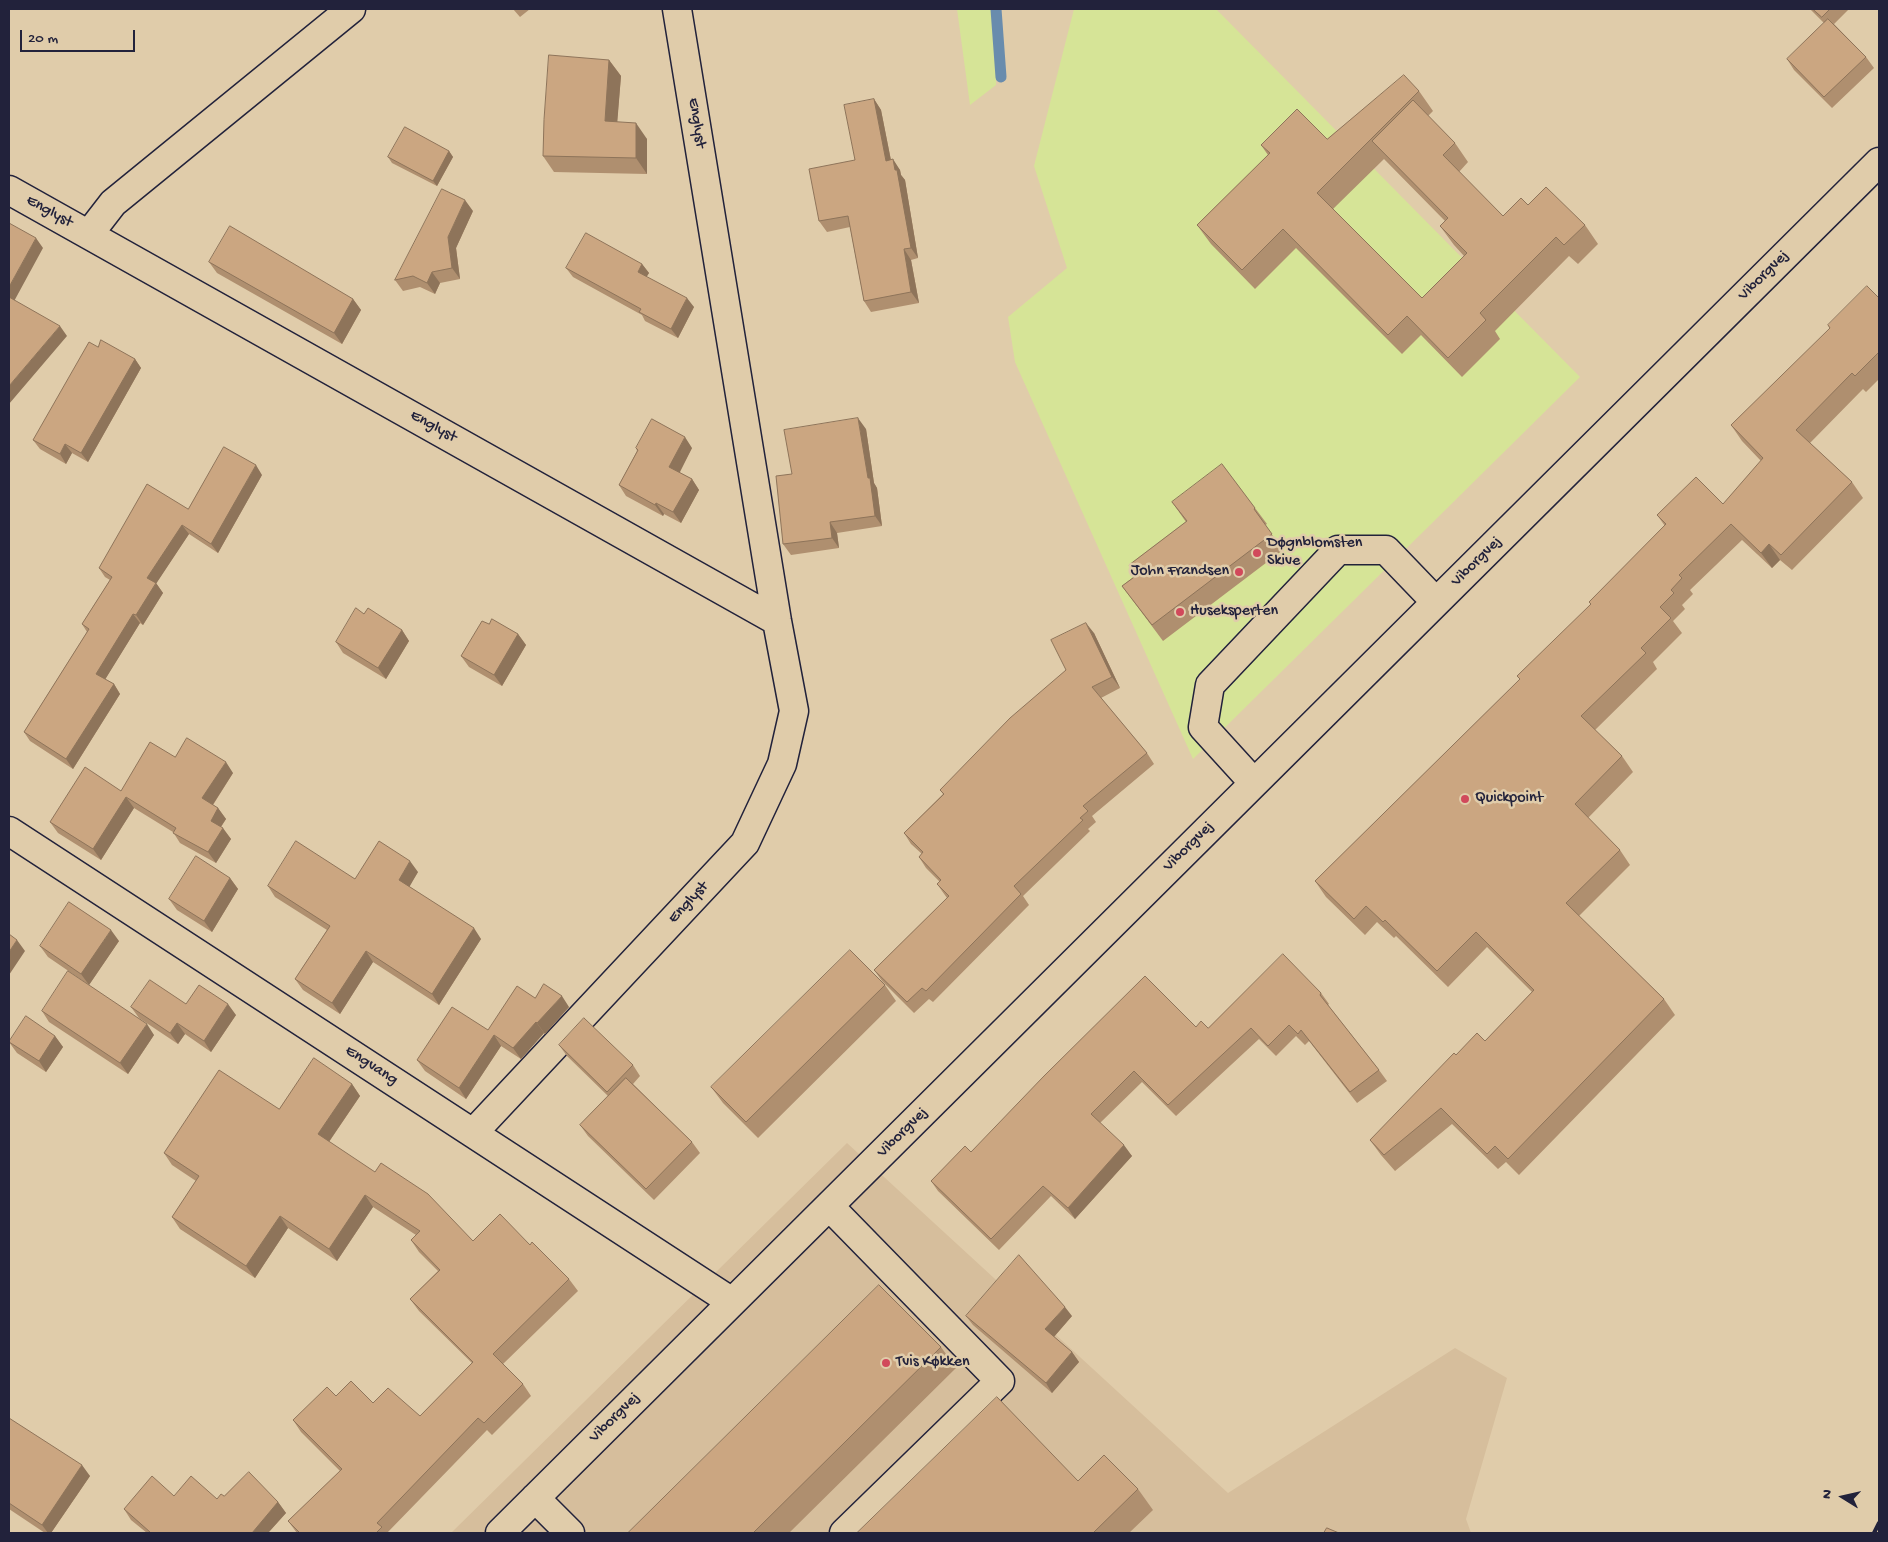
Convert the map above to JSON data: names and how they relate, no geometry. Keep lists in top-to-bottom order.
{
  "streets": {
    "street": ["Englyst", "Viborgvej", "Engvang"]
  },
  "crossings": [
    ["Englyst", "Engvang"],
    ["Viborgvej", "Engvang"]
  ],
  "places": [
    "Døgnblomsten Skive",
    "John Frandsen",
    "Huseksperten",
    "Quickpoint",
    "Tvis Køkken"
  ],
  "scale_bar": "20 m",
  "north": "left"
}
